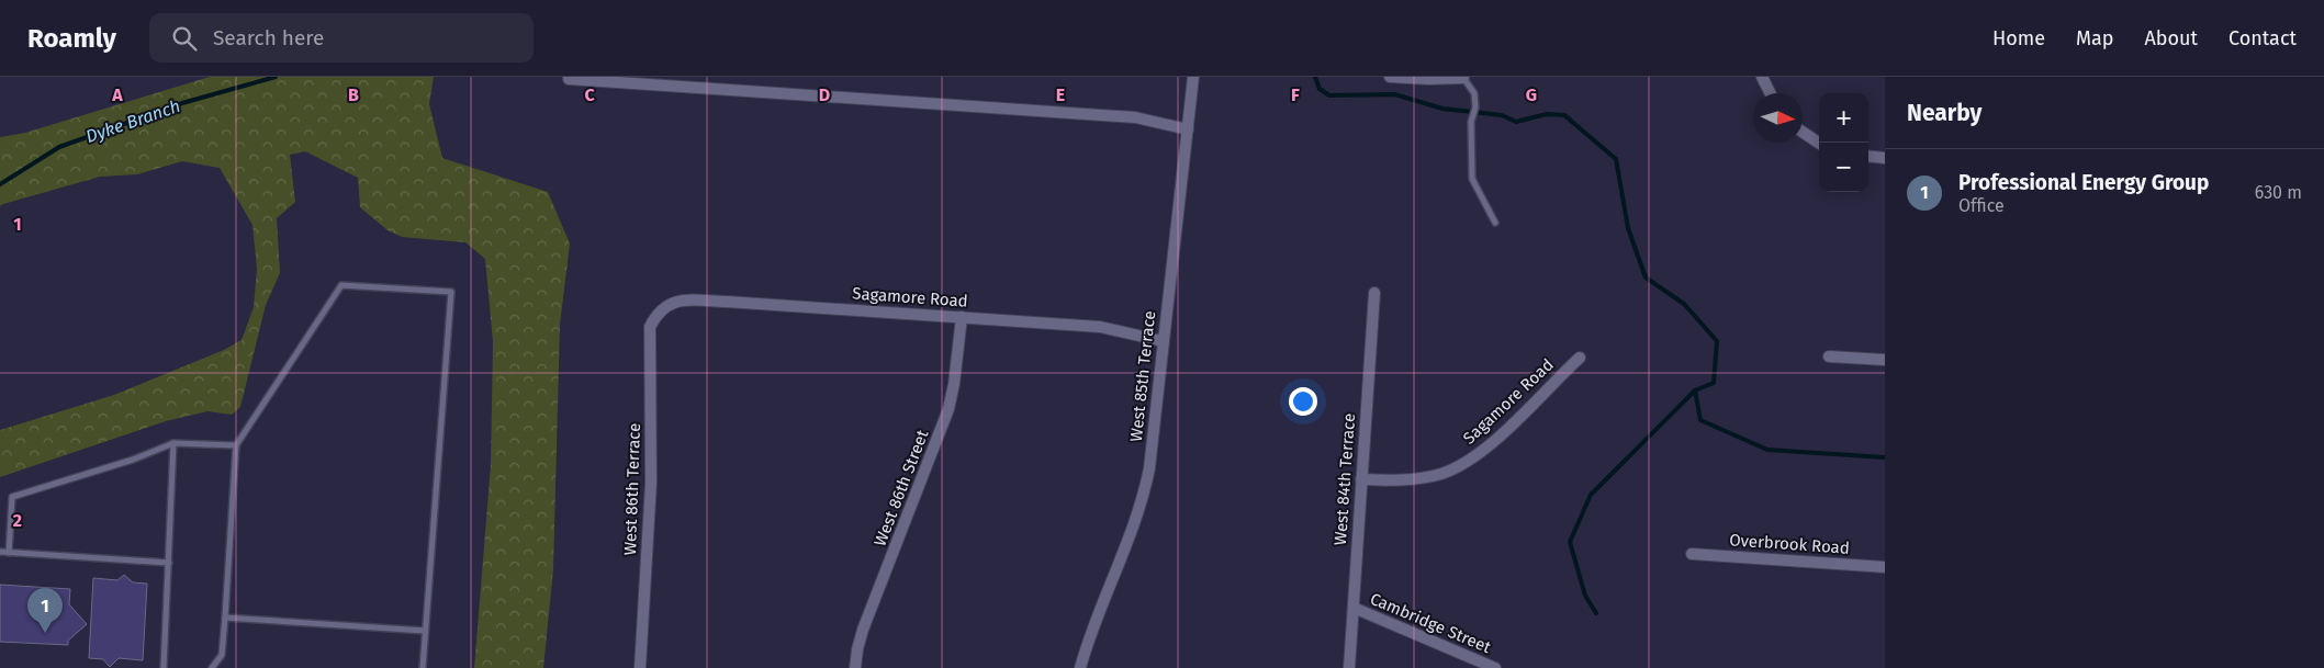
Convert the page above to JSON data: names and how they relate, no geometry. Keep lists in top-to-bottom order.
{
  "streets": {
    "street": [
      "Sagamore Road",
      "West 85th Terrace",
      "West 84th Terrace",
      "West 86th Street",
      "West 86th Terrace",
      "Overbrook Road",
      "Cambridge Street"
    ]
  },
  "crossings": [
    ["Sagamore Road", "West 85th Terrace"],
    ["Sagamore Road", "West 84th Terrace"],
    ["Sagamore Road", "West 86th Street"],
    ["Sagamore Road", "West 86th Terrace"],
    ["West 84th Terrace", "Cambridge Street"]
  ],
  "water": ["Dyke Branch"],
  "north": "right",
  "page": {
    "header": "Roamly",
    "search": "Search here",
    "nav": [
      "Home",
      "Map",
      "About",
      "Contact"
    ],
    "heading": "Nearby",
    "map_buttons": ["+", "−"],
    "list": [
      {
        "mark": "1",
        "name": "Professional Energy Group",
        "note": "Office",
        "value": "630 m"
      }
    ],
    "pins": "1"
  },
  "grid": {
    "columns": [
      "A",
      "B",
      "C",
      "D",
      "E",
      "F",
      "G"
    ],
    "rows": ["1", "2"]
  }
}
